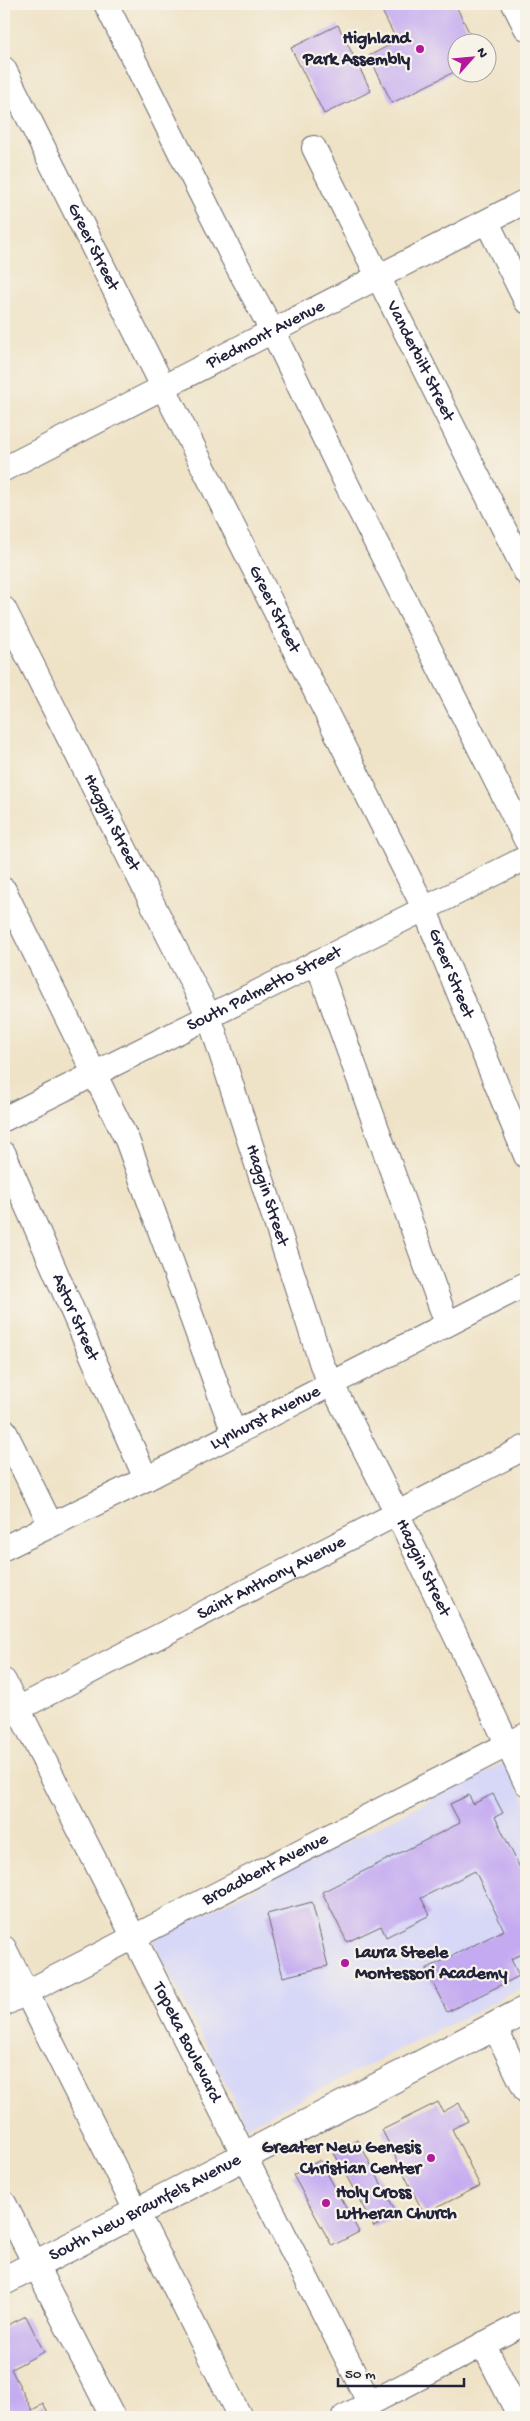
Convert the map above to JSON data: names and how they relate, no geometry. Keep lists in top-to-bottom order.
{
  "streets": {
    "main road": ["South New Braunfels Avenue"],
    "street": [
      "Greer Street",
      "Piedmont Avenue",
      "Vanderbilt Street",
      "Haggin Street",
      "South Palmetto Street",
      "Astor Street",
      "Lynhurst Avenue",
      "Saint Anthony Avenue",
      "Broadbent Avenue",
      "Topeka Boulevard"
    ]
  },
  "crossings": [
    ["Greer Street", "Piedmont Avenue"],
    ["Greer Street", "South Palmetto Street"],
    ["Piedmont Avenue", "Vanderbilt Street"],
    ["Haggin Street", "South Palmetto Street"],
    ["Haggin Street", "Lynhurst Avenue"],
    ["Haggin Street", "Saint Anthony Avenue"],
    ["Haggin Street", "Broadbent Avenue"],
    ["Astor Street", "Lynhurst Avenue"],
    ["Saint Anthony Avenue", "Topeka Boulevard"],
    ["Broadbent Avenue", "Topeka Boulevard"],
    ["Topeka Boulevard", "South New Braunfels Avenue"]
  ],
  "places": [
    "Highland Park Assembly",
    "Laura Steele Montessori Academy",
    "Greater New Genesis Christian Center",
    "Holy Cross Lutheran Church"
  ],
  "scale_bar": "50 m",
  "north": "top right"
}
